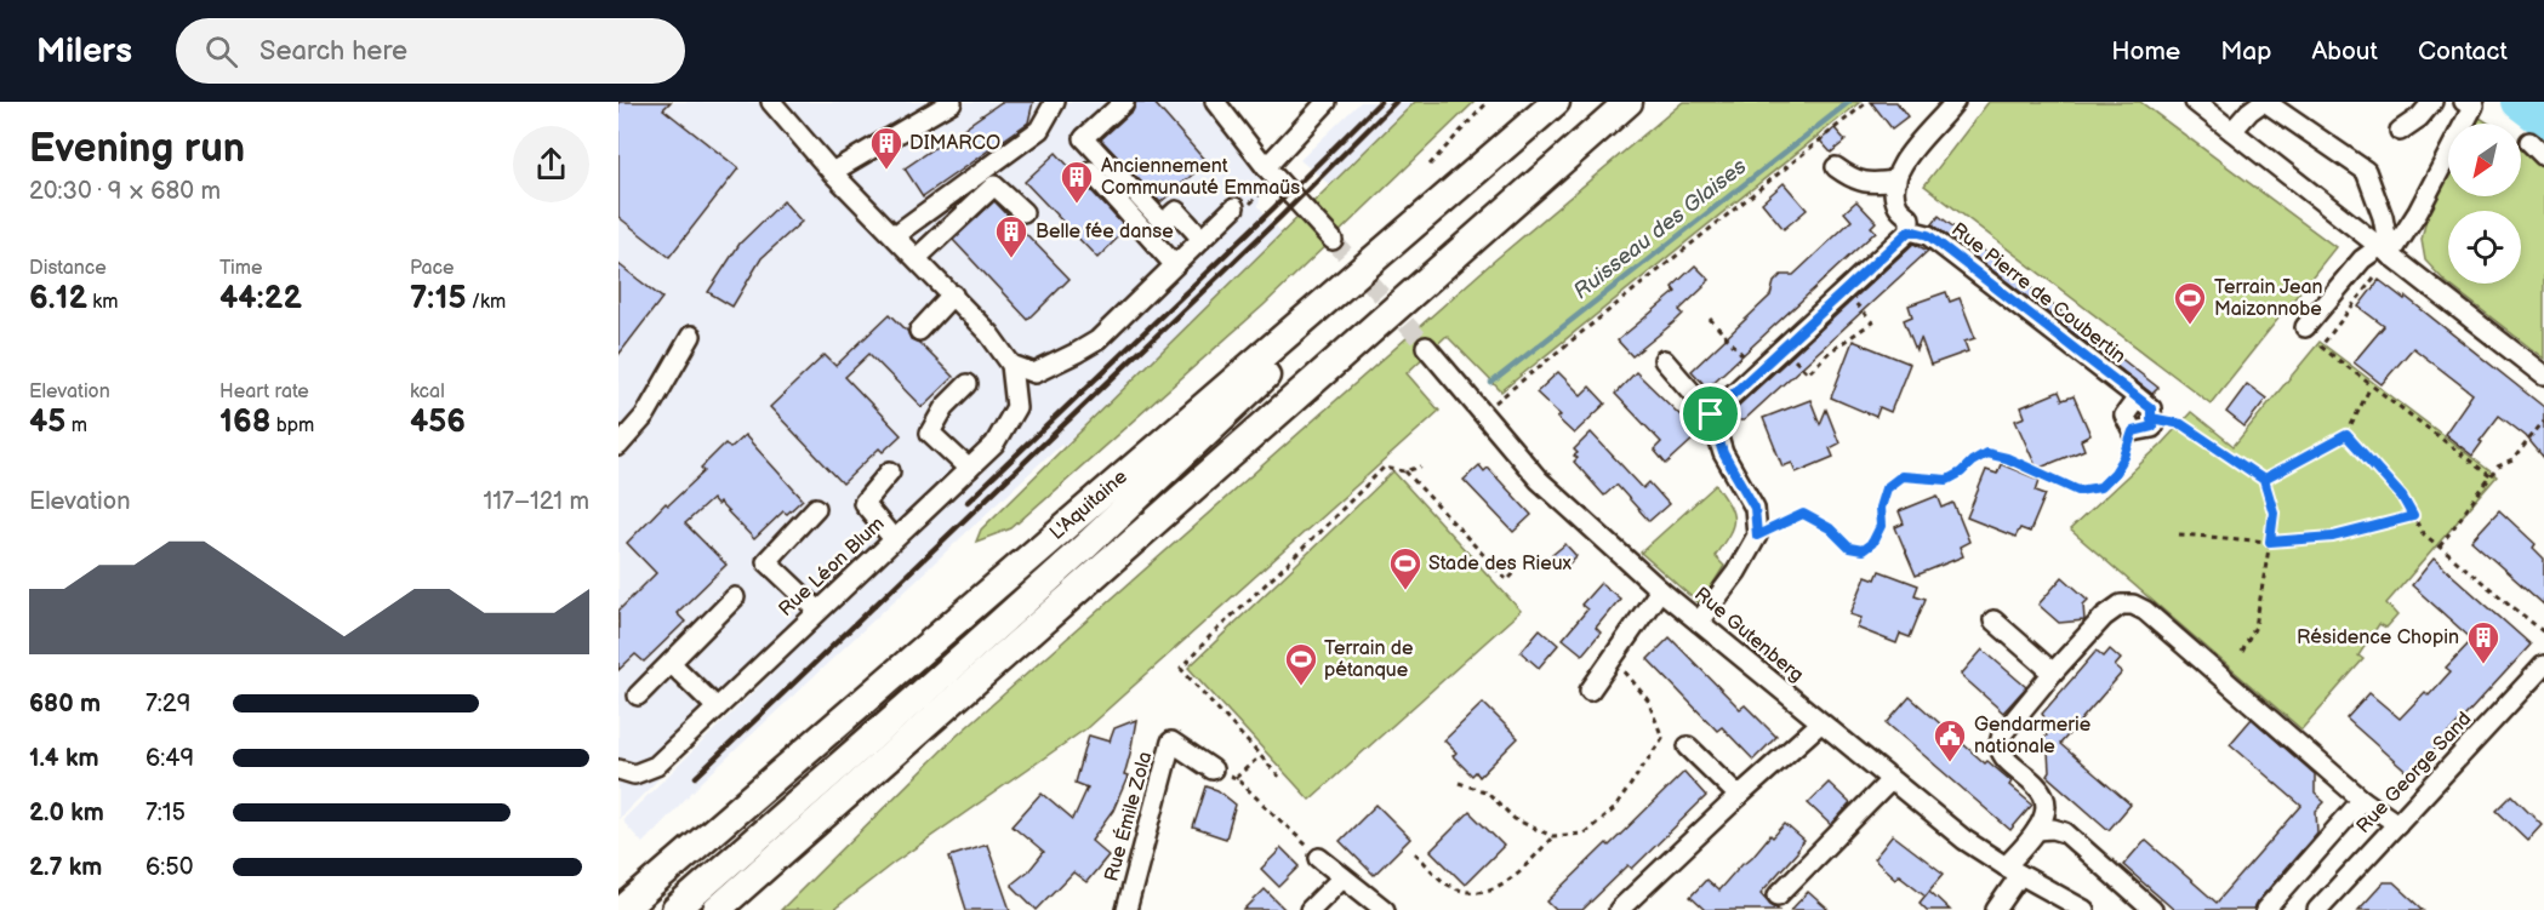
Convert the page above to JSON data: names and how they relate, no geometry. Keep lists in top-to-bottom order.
{
  "streets": {
    "highway": ["L'Aquitaine"],
    "street": [
      "Rue Pierre de Coubertin",
      "Rue Léon Blum",
      "Rue Gutenberg",
      "Rue George Sand",
      "Rue Émile Zola"
    ]
  },
  "water": ["Ruisseau des Glaises"],
  "places": {
    "building": [
      "DIMARCO",
      "Anciennement Communauté Emmaüs",
      "Belle fée danse",
      "Résidence Chopin"
    ],
    "sports": ["Terrain Jean Maizonnobe", "Stade des Rieux", "Terrain de pétanque"],
    "public building": ["Gendarmerie nationale"]
  },
  "north": "bottom left",
  "page": {
    "header": "Milers",
    "search": "Search here",
    "nav": [
      "Home",
      "Map",
      "About",
      "Contact"
    ],
    "heading": ["Evening run", "20:30 · 9 × 680 m"],
    "stats": [
      ["Distance", "6.12 km"],
      ["Time", "44:22"],
      ["Pace", "7:15 /km"],
      ["Elevation", "45 m"],
      ["Heart rate", "168 bpm"],
      ["kcal", "456"]
    ],
    "chart": ["Elevation", "117–121 m"],
    "list": [
      {
        "name": "680 m",
        "note": "7:29"
      },
      {
        "name": "1.4 km",
        "note": "6:49"
      },
      {
        "name": "2.0 km",
        "note": "7:15"
      },
      {
        "name": "2.7 km",
        "note": "6:50"
      }
    ]
  }
}
